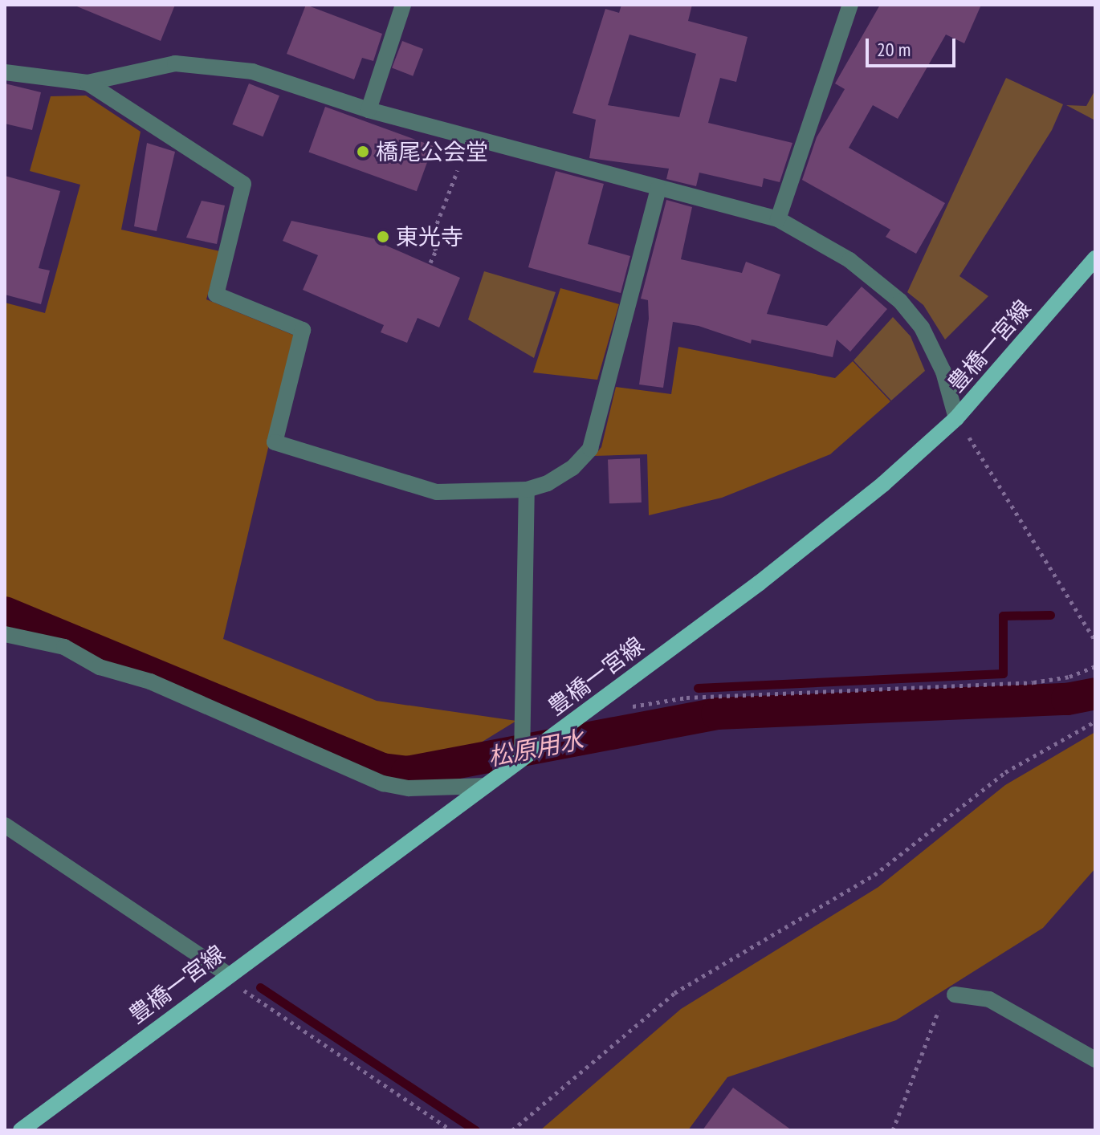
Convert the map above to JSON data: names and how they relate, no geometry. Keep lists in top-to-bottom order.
{
  "streets": {
    "main road": ["豊橋一宮線"]
  },
  "water": ["松原用水"],
  "places": ["橋尾公会堂", "東光寺"],
  "scale_bar": "20 m"
}
